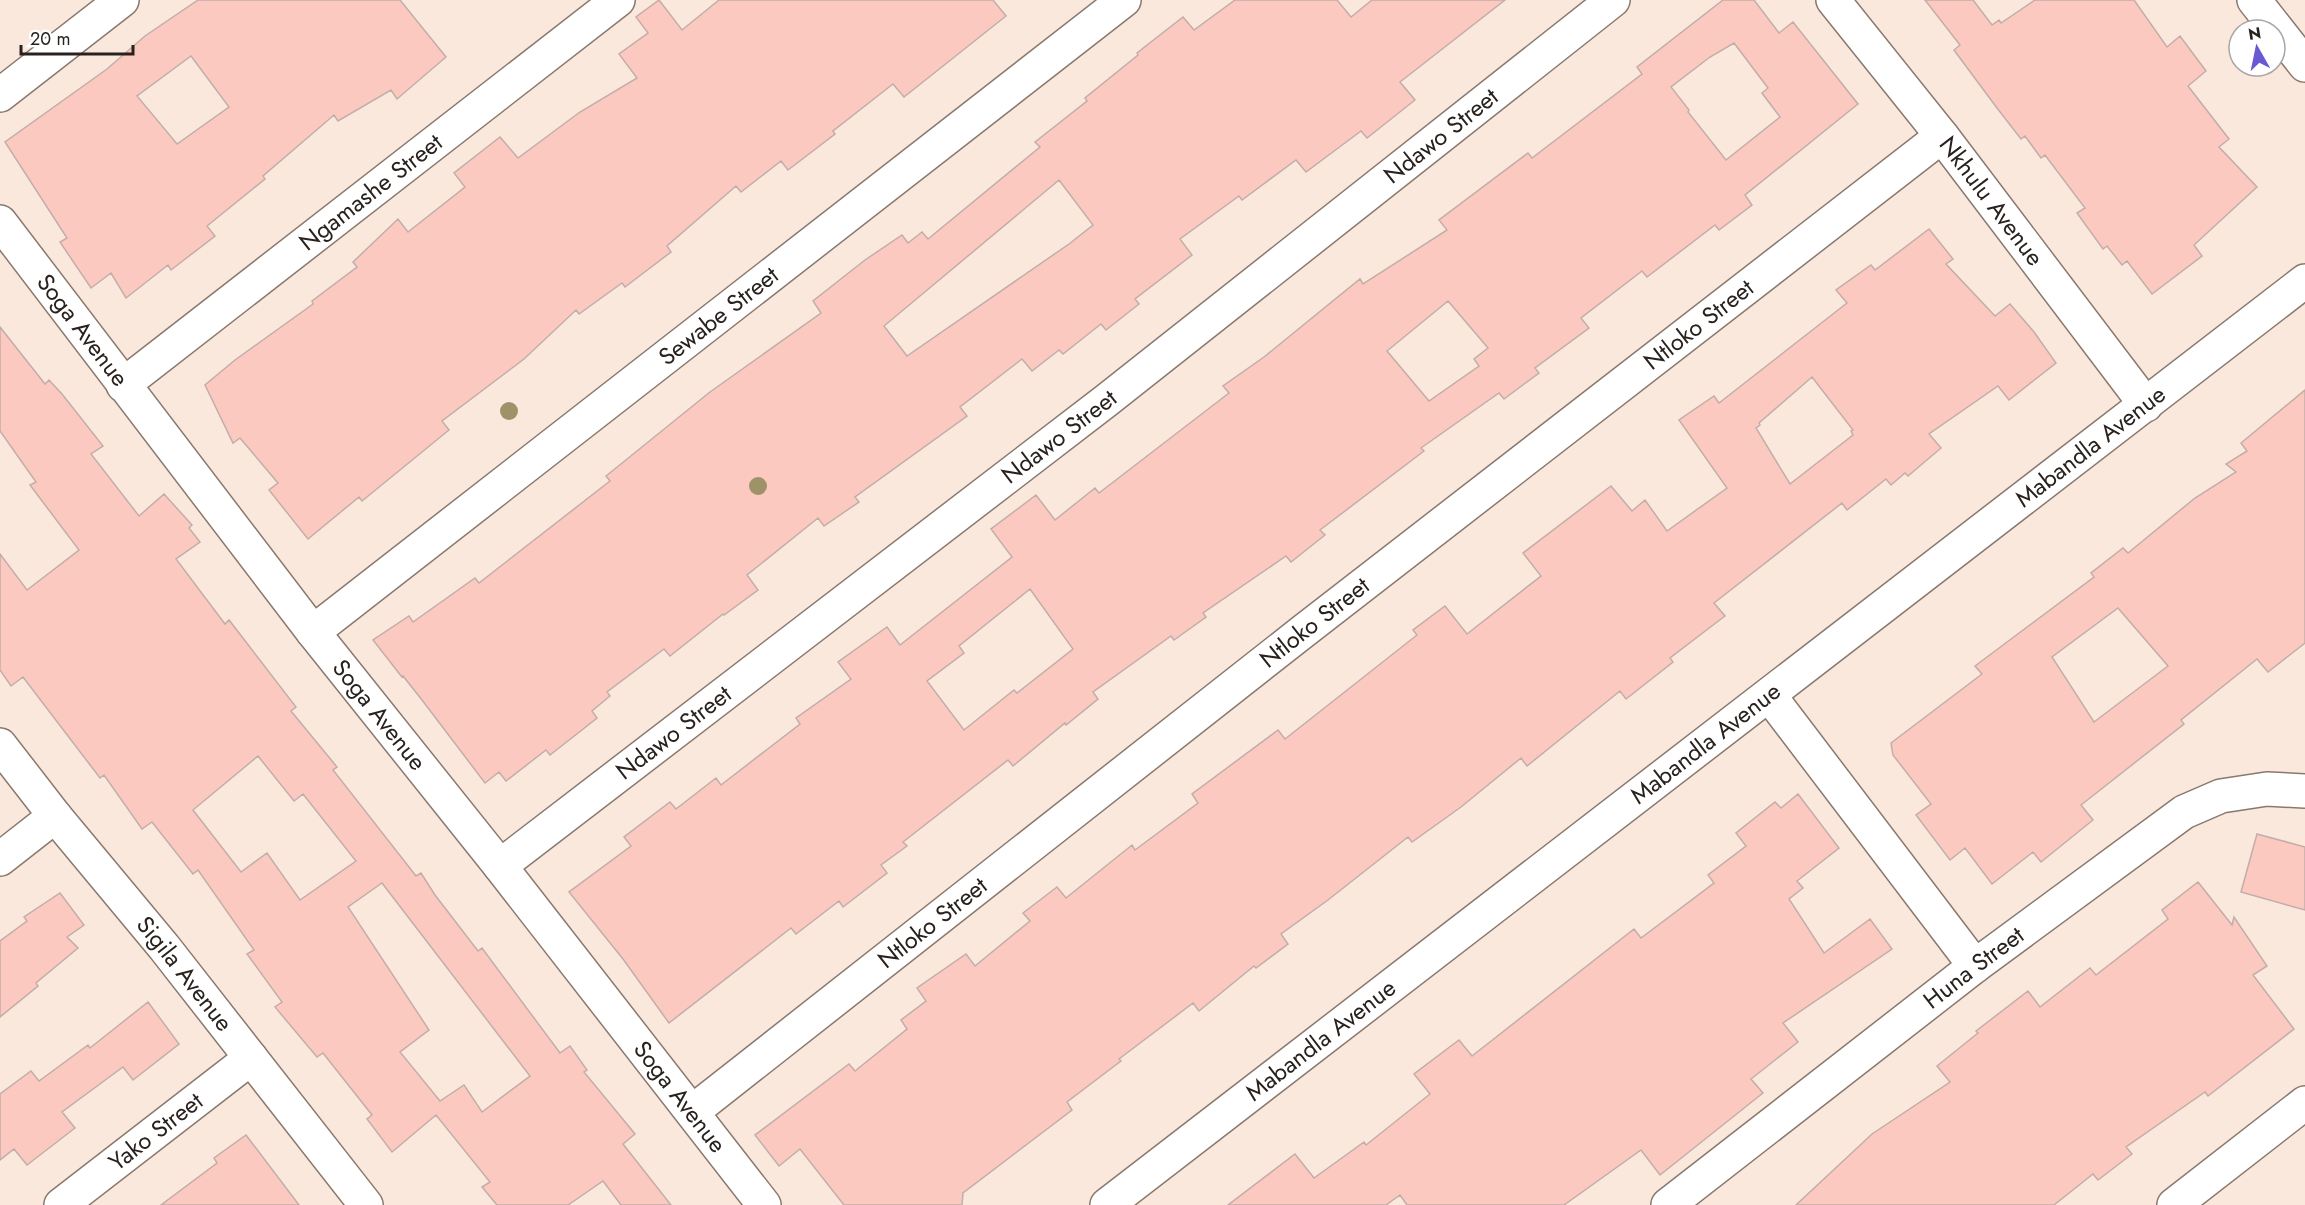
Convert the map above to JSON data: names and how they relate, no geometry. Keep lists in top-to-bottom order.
{
  "streets": {
    "street": [
      "Ndawo Street",
      "Ngamashe Street",
      "Nkhulu Avenue",
      "Sewabe Street",
      "Ntloko Street",
      "Soga Avenue",
      "Mabandla Avenue",
      "Huna Street",
      "Sigila Avenue",
      "Yako Street"
    ]
  },
  "crossings": [
    ["Ndawo Street", "Soga Avenue"],
    ["Ngamashe Street", "Soga Avenue"],
    ["Nkhulu Avenue", "Ntloko Street"],
    ["Nkhulu Avenue", "Mabandla Avenue"],
    ["Sewabe Street", "Soga Avenue"],
    ["Ntloko Street", "Soga Avenue"],
    ["Sigila Avenue", "Yako Street"]
  ],
  "scale_bar": "20 m",
  "north": "top"
}
